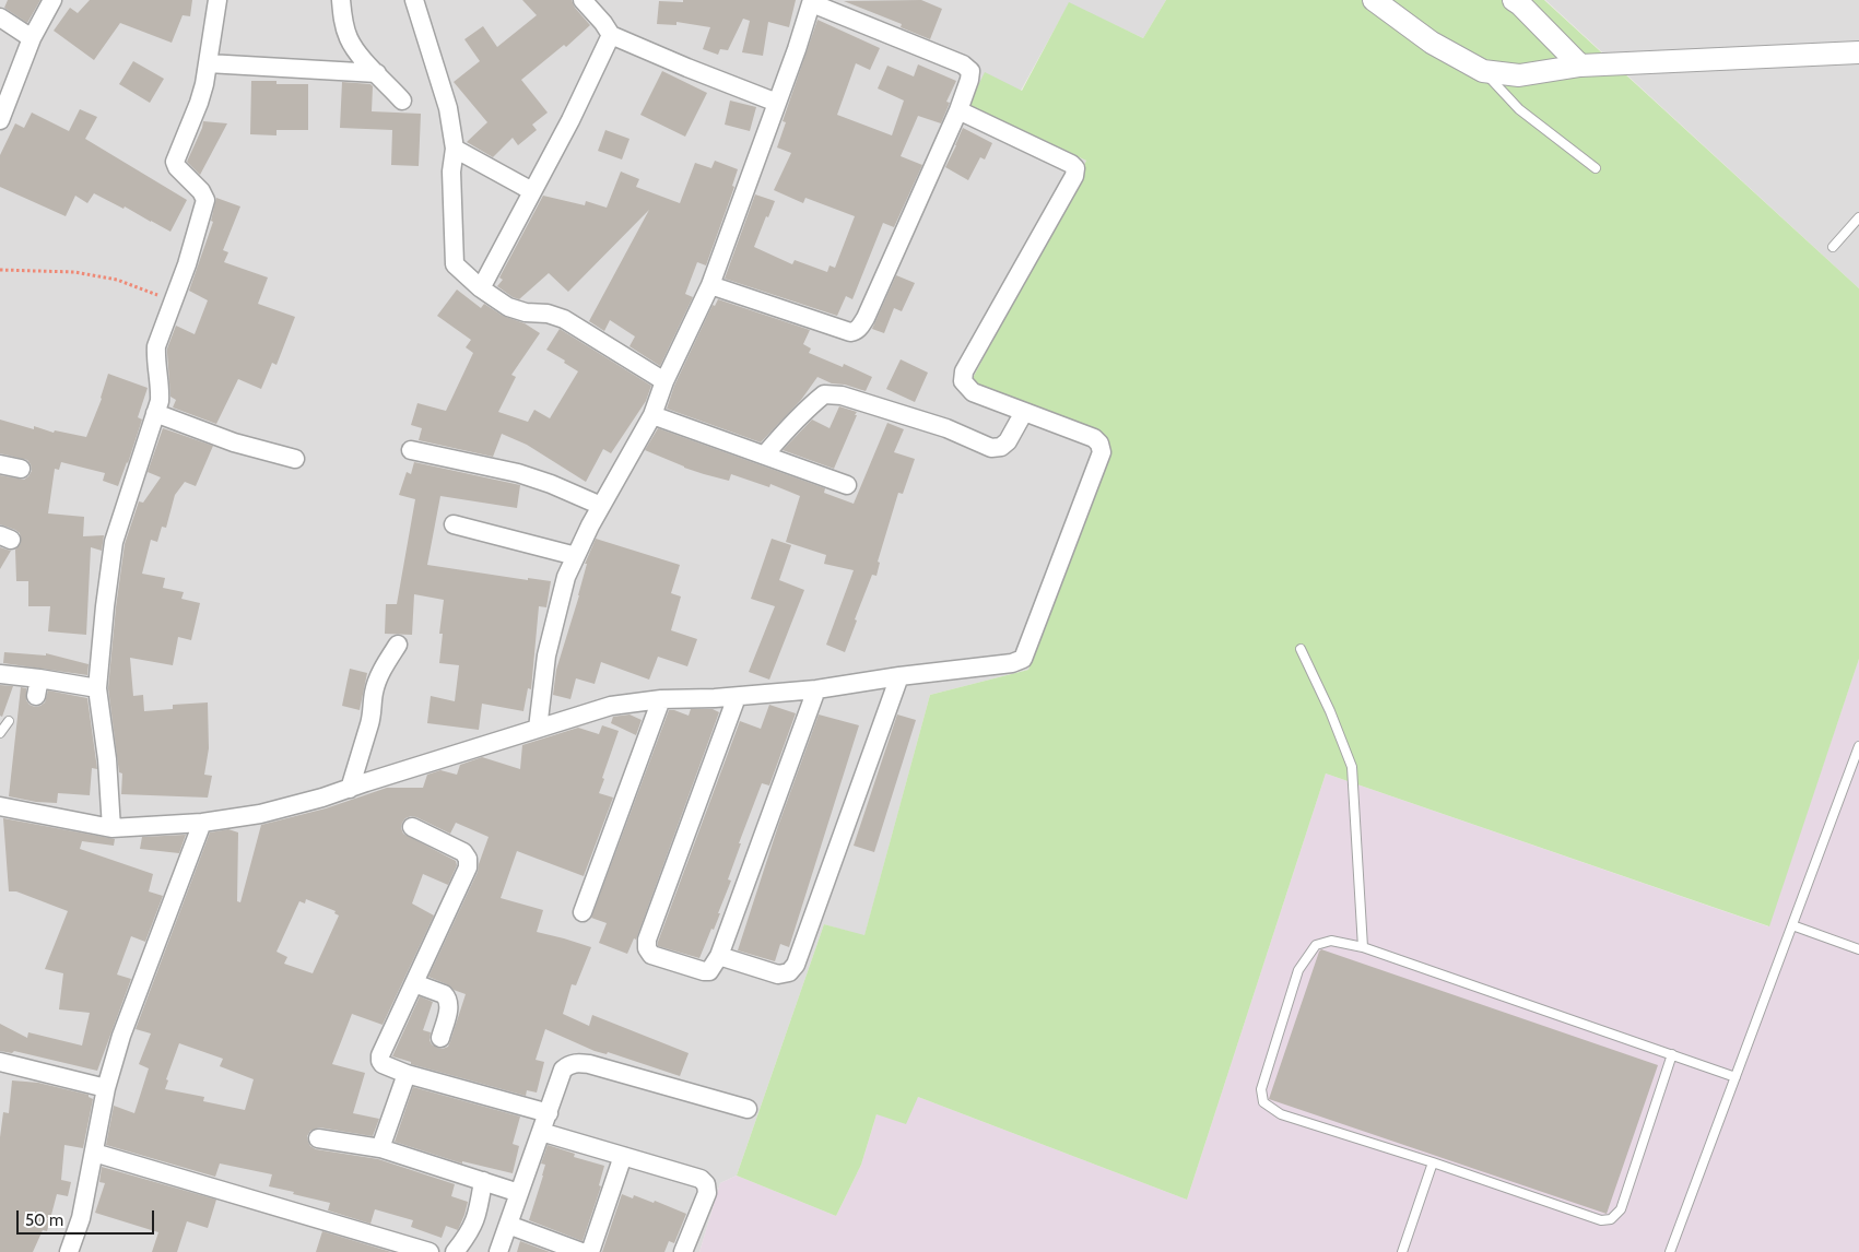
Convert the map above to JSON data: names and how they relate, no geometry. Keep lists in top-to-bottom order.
{
  "scale_bar": "50 m"
}
